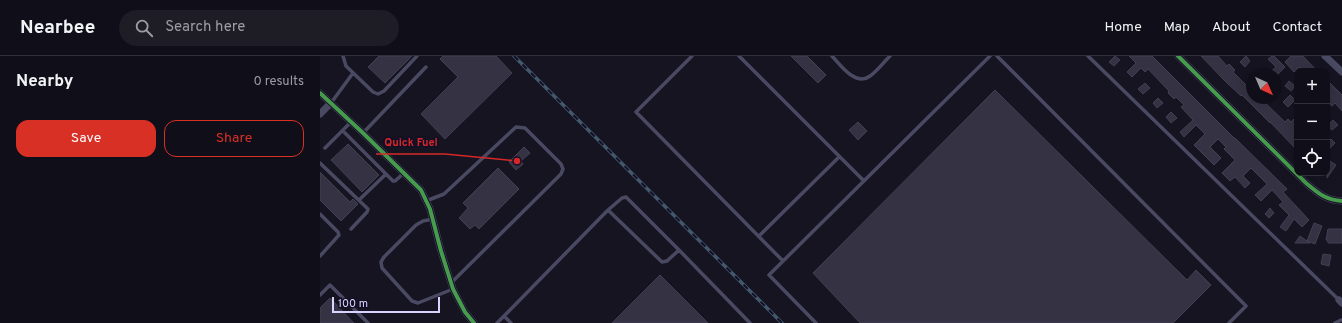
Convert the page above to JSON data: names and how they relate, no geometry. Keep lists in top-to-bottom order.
{
  "places": ["Quick Fuel"],
  "scale_bar": "100 m",
  "north": "bottom right",
  "page": {
    "header": "Nearbee",
    "search": "Search here",
    "nav": [
      "Home",
      "Map",
      "About",
      "Contact"
    ],
    "heading": ["Nearby", "0 results"],
    "map_buttons": ["+", "−"],
    "buttons": ["Save", "Share"],
    "scale": "100 m"
  }
}
